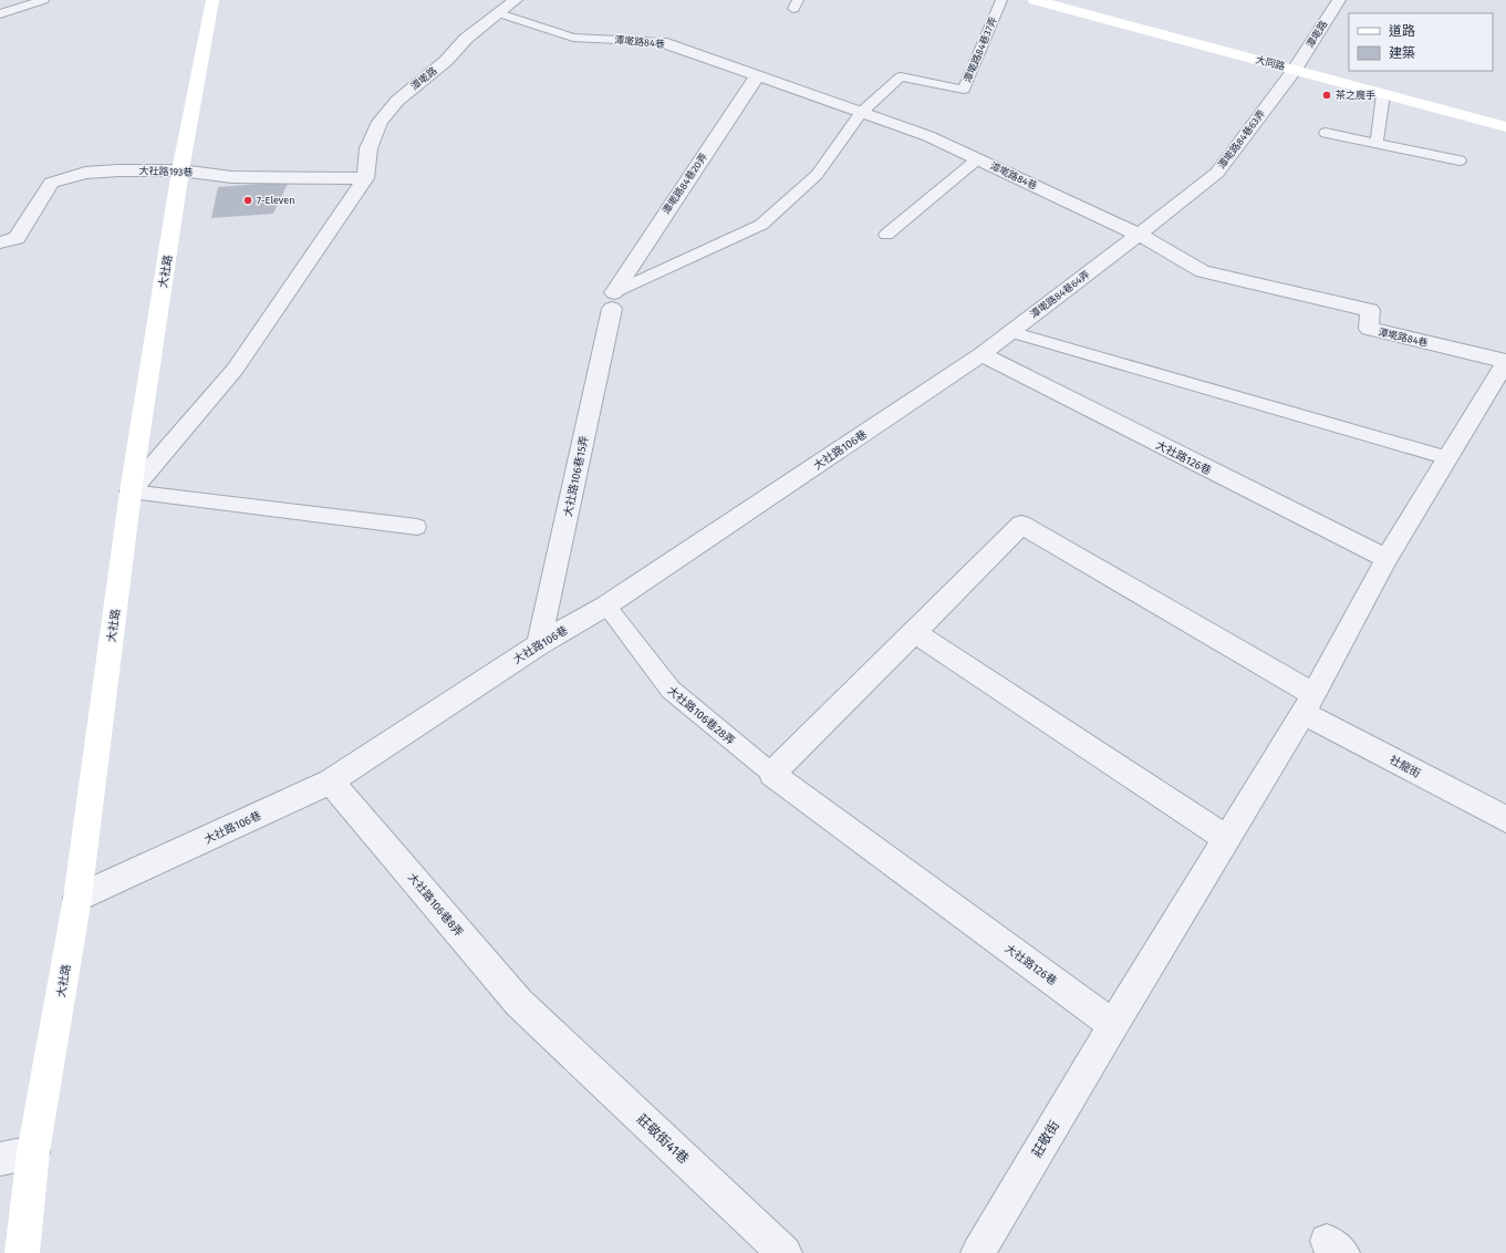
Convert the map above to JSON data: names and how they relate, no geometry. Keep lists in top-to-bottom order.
{
  "streets": {
    "street": [
      "潭墘路",
      "潭墘路84巷",
      "大同路",
      "潭墘路84巷63弄",
      "大社路193巷",
      "潭墘路84巷20弄",
      "大社路",
      "潭墘路84巷64弄",
      "大社路106巷",
      "大社路126巷",
      "大社路106巷15弄",
      "社龍街",
      "大社路106巷8弄",
      "莊敬街41巷",
      "莊敬街"
    ],
    "lane": ["潭墘路84巷37弄", "大社路106巷28弄"]
  },
  "crossings": [
    ["潭墘路", "潭墘路84巷"],
    ["潭墘路", "大同路"],
    ["潭墘路", "潭墘路84巷63弄"],
    ["潭墘路", "大社路193巷"],
    ["潭墘路84巷", "潭墘路84巷37弄"],
    ["潭墘路84巷", "潭墘路84巷63弄"],
    ["潭墘路84巷", "潭墘路84巷20弄"],
    ["潭墘路84巷", "潭墘路84巷64弄"],
    ["大同路", "潭墘路84巷63弄"],
    ["潭墘路84巷63弄", "潭墘路84巷64弄"],
    ["大社路193巷", "大社路"],
    ["潭墘路84巷20弄", "大社路106巷15弄"],
    ["大社路", "大社路106巷"],
    ["潭墘路84巷64弄", "大社路106巷"],
    ["潭墘路84巷64弄", "大社路126巷"],
    ["大社路106巷", "大社路126巷"],
    ["大社路106巷", "大社路106巷15弄"],
    ["大社路106巷", "大社路106巷28弄"],
    ["大社路106巷", "大社路106巷8弄"],
    ["大社路126巷", "大社路106巷28弄"],
    ["大社路126巷", "莊敬街"],
    ["大社路106巷8弄", "莊敬街41巷"]
  ],
  "places": ["茶之魔手", "7-Eleven"],
  "legend": ["道路", "建築"]
}
